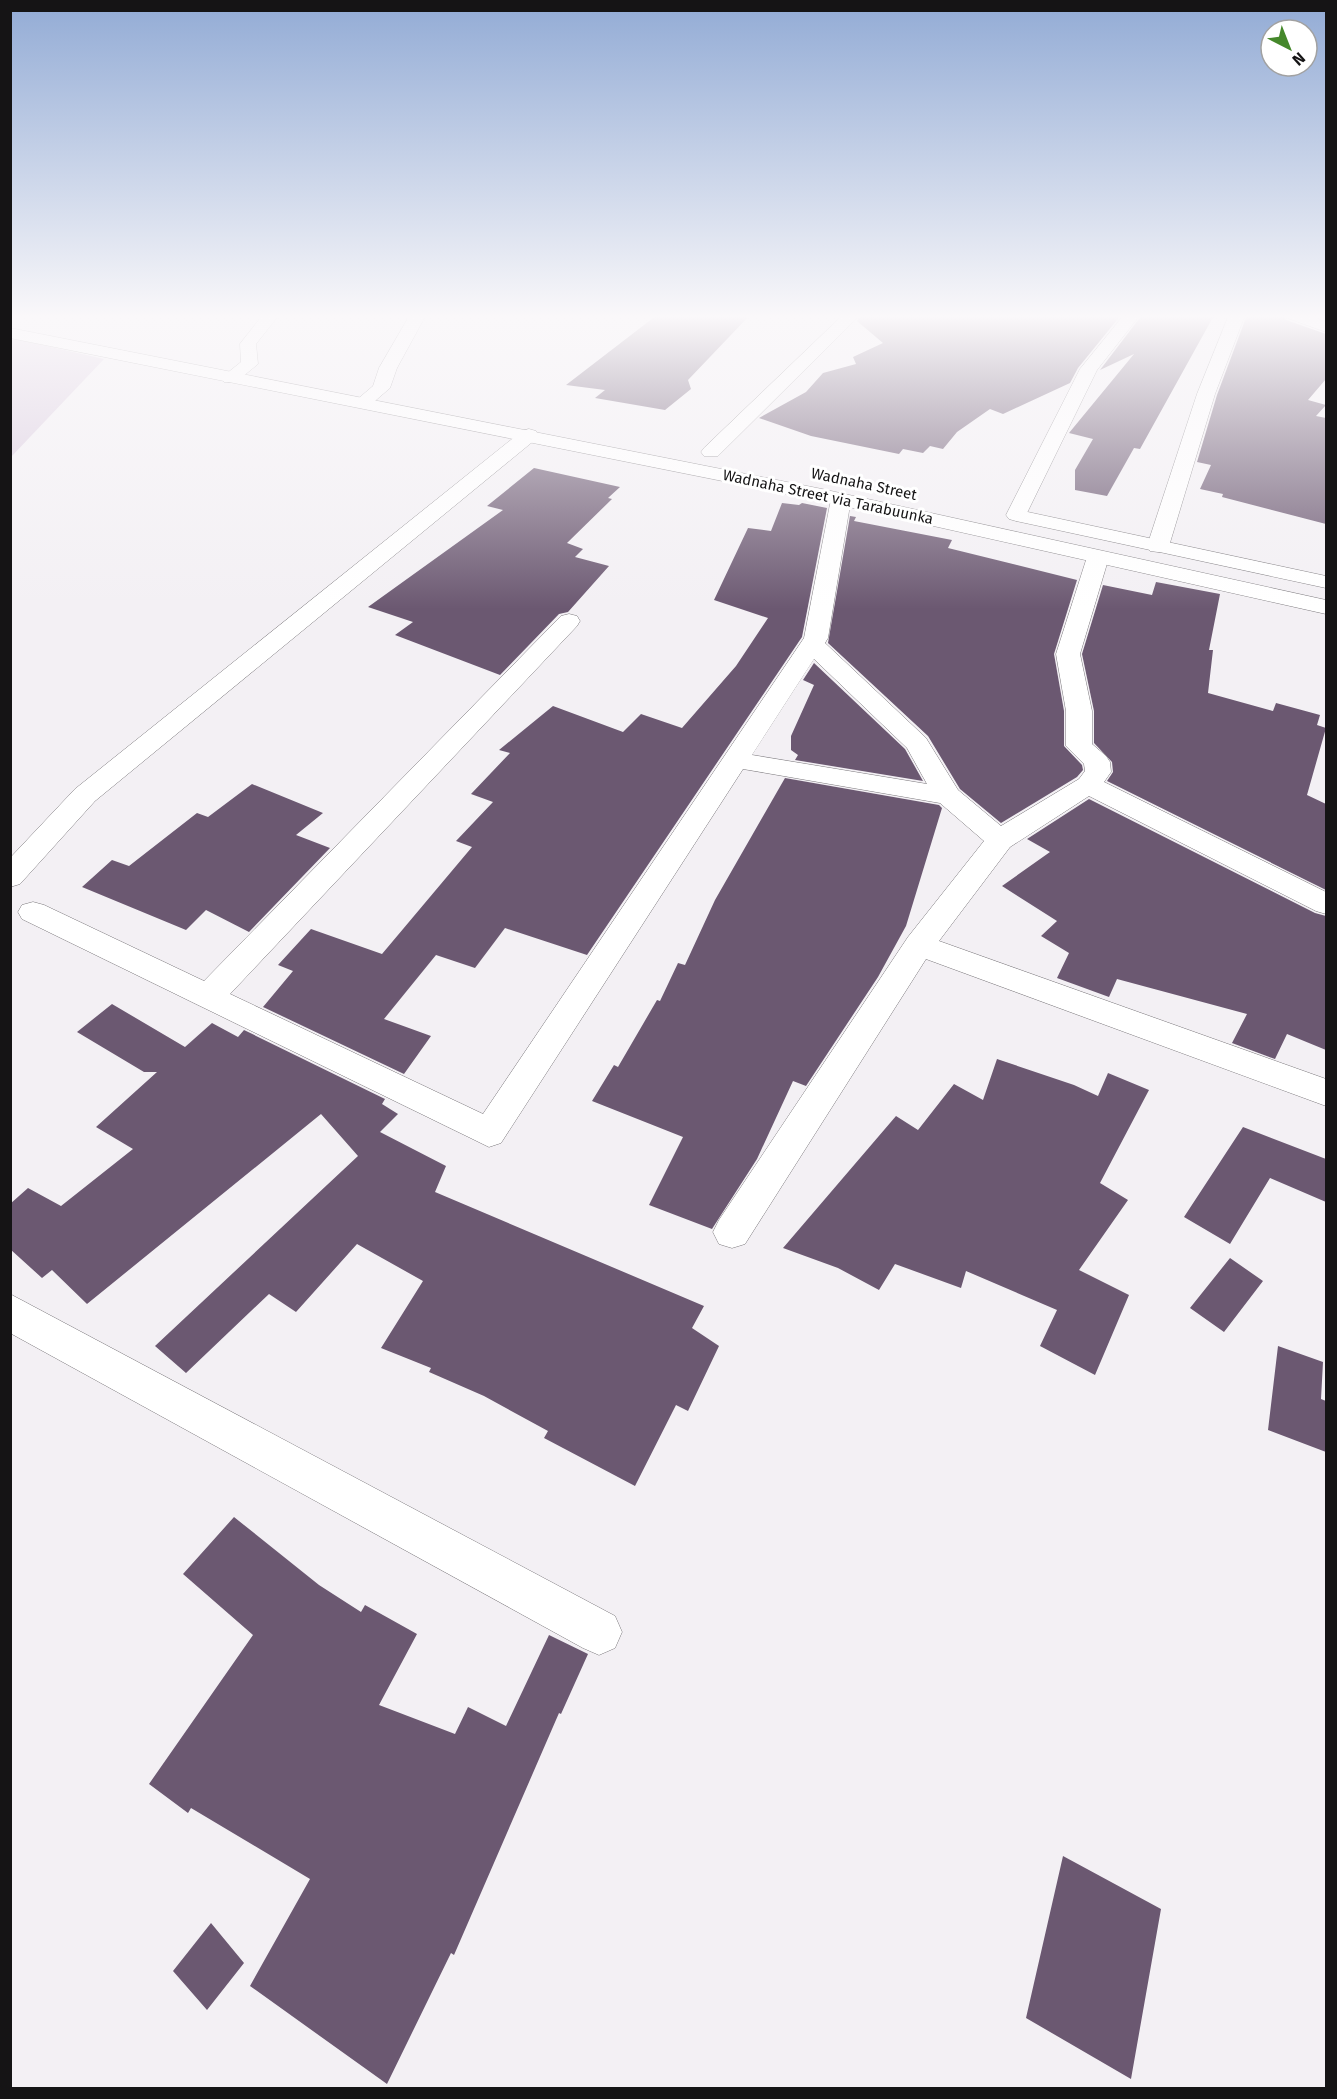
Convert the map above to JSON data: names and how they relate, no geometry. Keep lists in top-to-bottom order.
{
  "streets": {
    "street": ["Wadnaha Street via Tarabuunka"]
  },
  "north": "bottom right"
}
